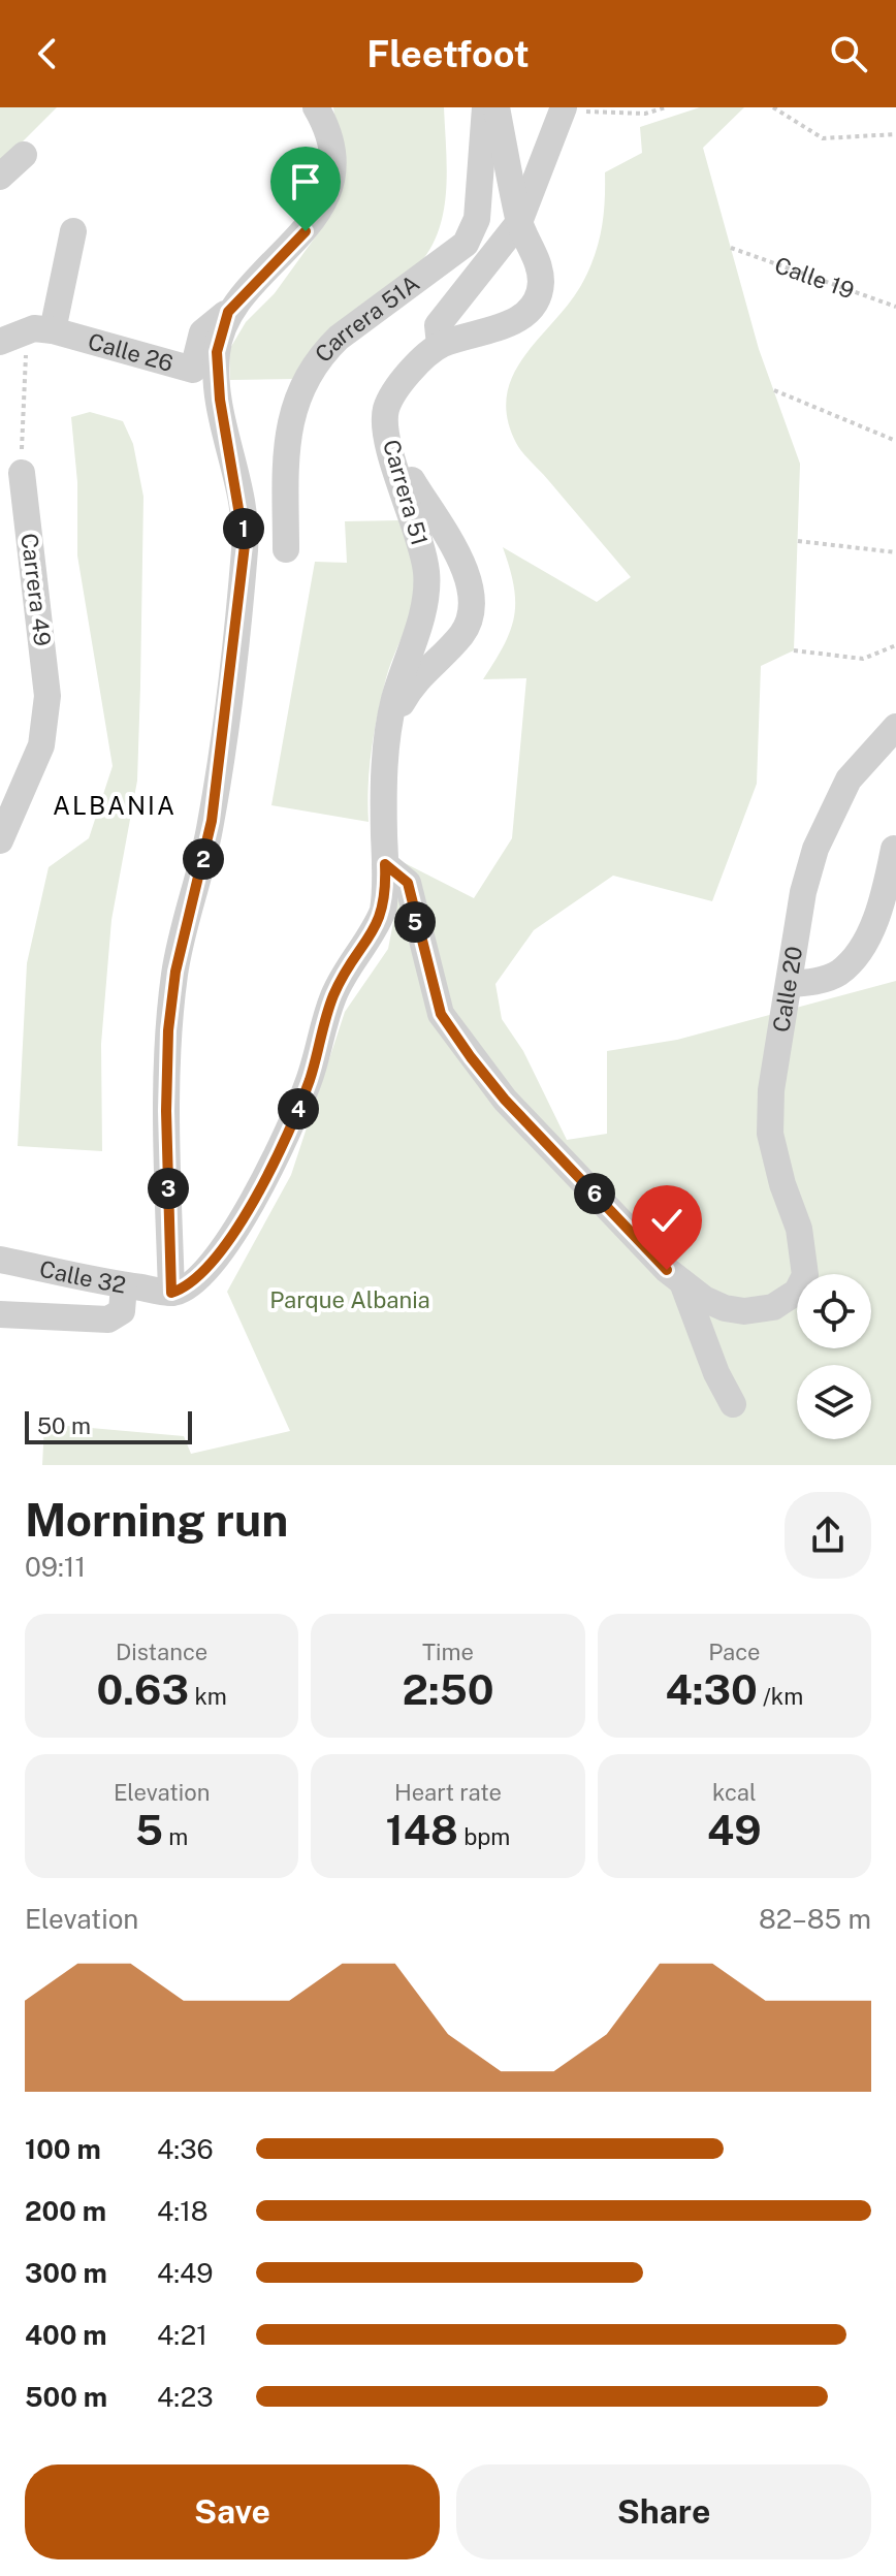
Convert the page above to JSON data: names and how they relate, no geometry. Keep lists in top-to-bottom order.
{
  "streets": {
    "street": [
      "Carrera 51A",
      "Calle 26",
      "Carrera 51",
      "Carrera 49",
      "Calle 20",
      "Calle 32"
    ],
    "path": ["Calle 19"]
  },
  "districts": ["ALBANIA"],
  "parks": ["Parque Albania"],
  "scale_bar": "50 m",
  "page": {
    "header": "Fleetfoot",
    "pins": [
      "1",
      "2",
      "5",
      "4",
      "3",
      "6"
    ],
    "scale": "50 m",
    "heading": ["Morning run", "09:11"],
    "stats": [
      ["Distance", "0.63 km"],
      ["Time", "2:50"],
      ["Pace", "4:30 /km"],
      ["Elevation", "5 m"],
      ["Heart rate", "148 bpm"],
      ["kcal", "49"]
    ],
    "chart": ["Elevation", "82–85 m"],
    "list": [
      {
        "name": "100 m",
        "note": "4:36"
      },
      {
        "name": "200 m",
        "note": "4:18"
      },
      {
        "name": "300 m",
        "note": "4:49"
      },
      {
        "name": "400 m",
        "note": "4:21"
      },
      {
        "name": "500 m",
        "note": "4:23"
      }
    ],
    "buttons": ["Save", "Share"]
  }
}
